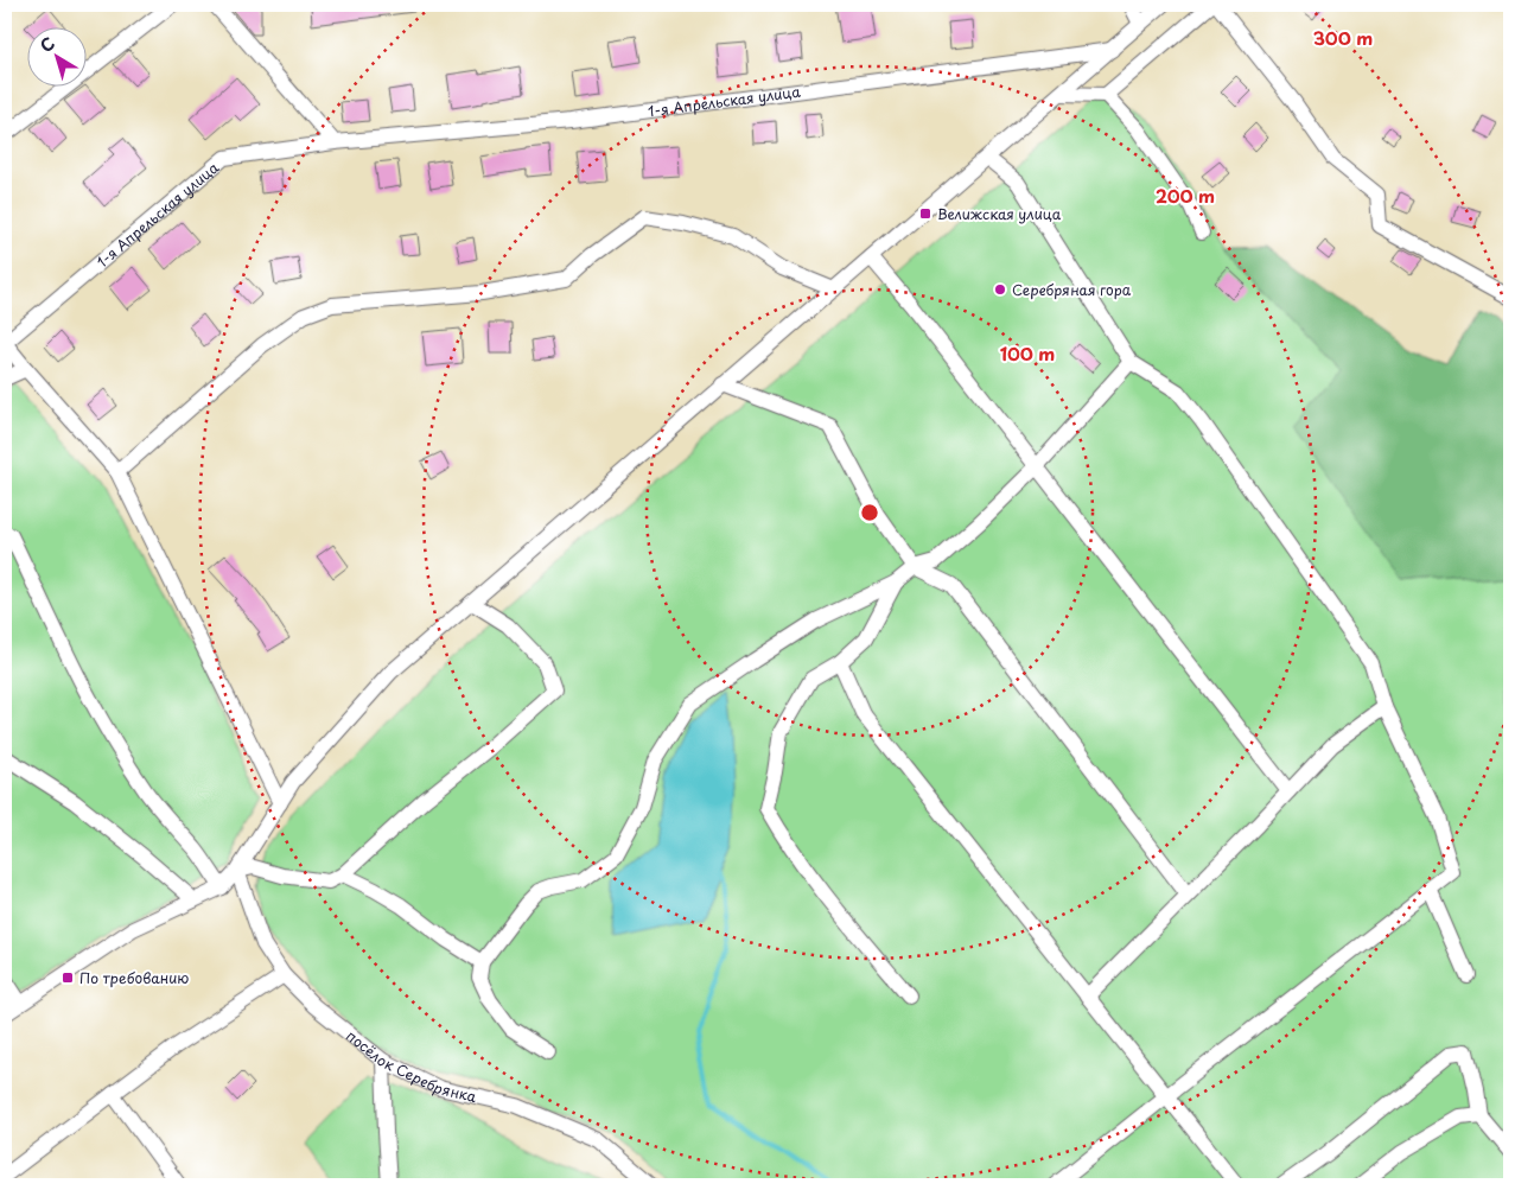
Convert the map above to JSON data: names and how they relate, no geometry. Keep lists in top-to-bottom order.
{
  "streets": {
    "street": ["1-я Апрельская улица", "посёлок Серебрянка"]
  },
  "places": {
    "transit": ["Велижская улица", "По требованию"],
    "other": ["Серебряная гора"]
  },
  "north": "top left",
  "rings": ["300 m", "200 m", "100 m"]
}
